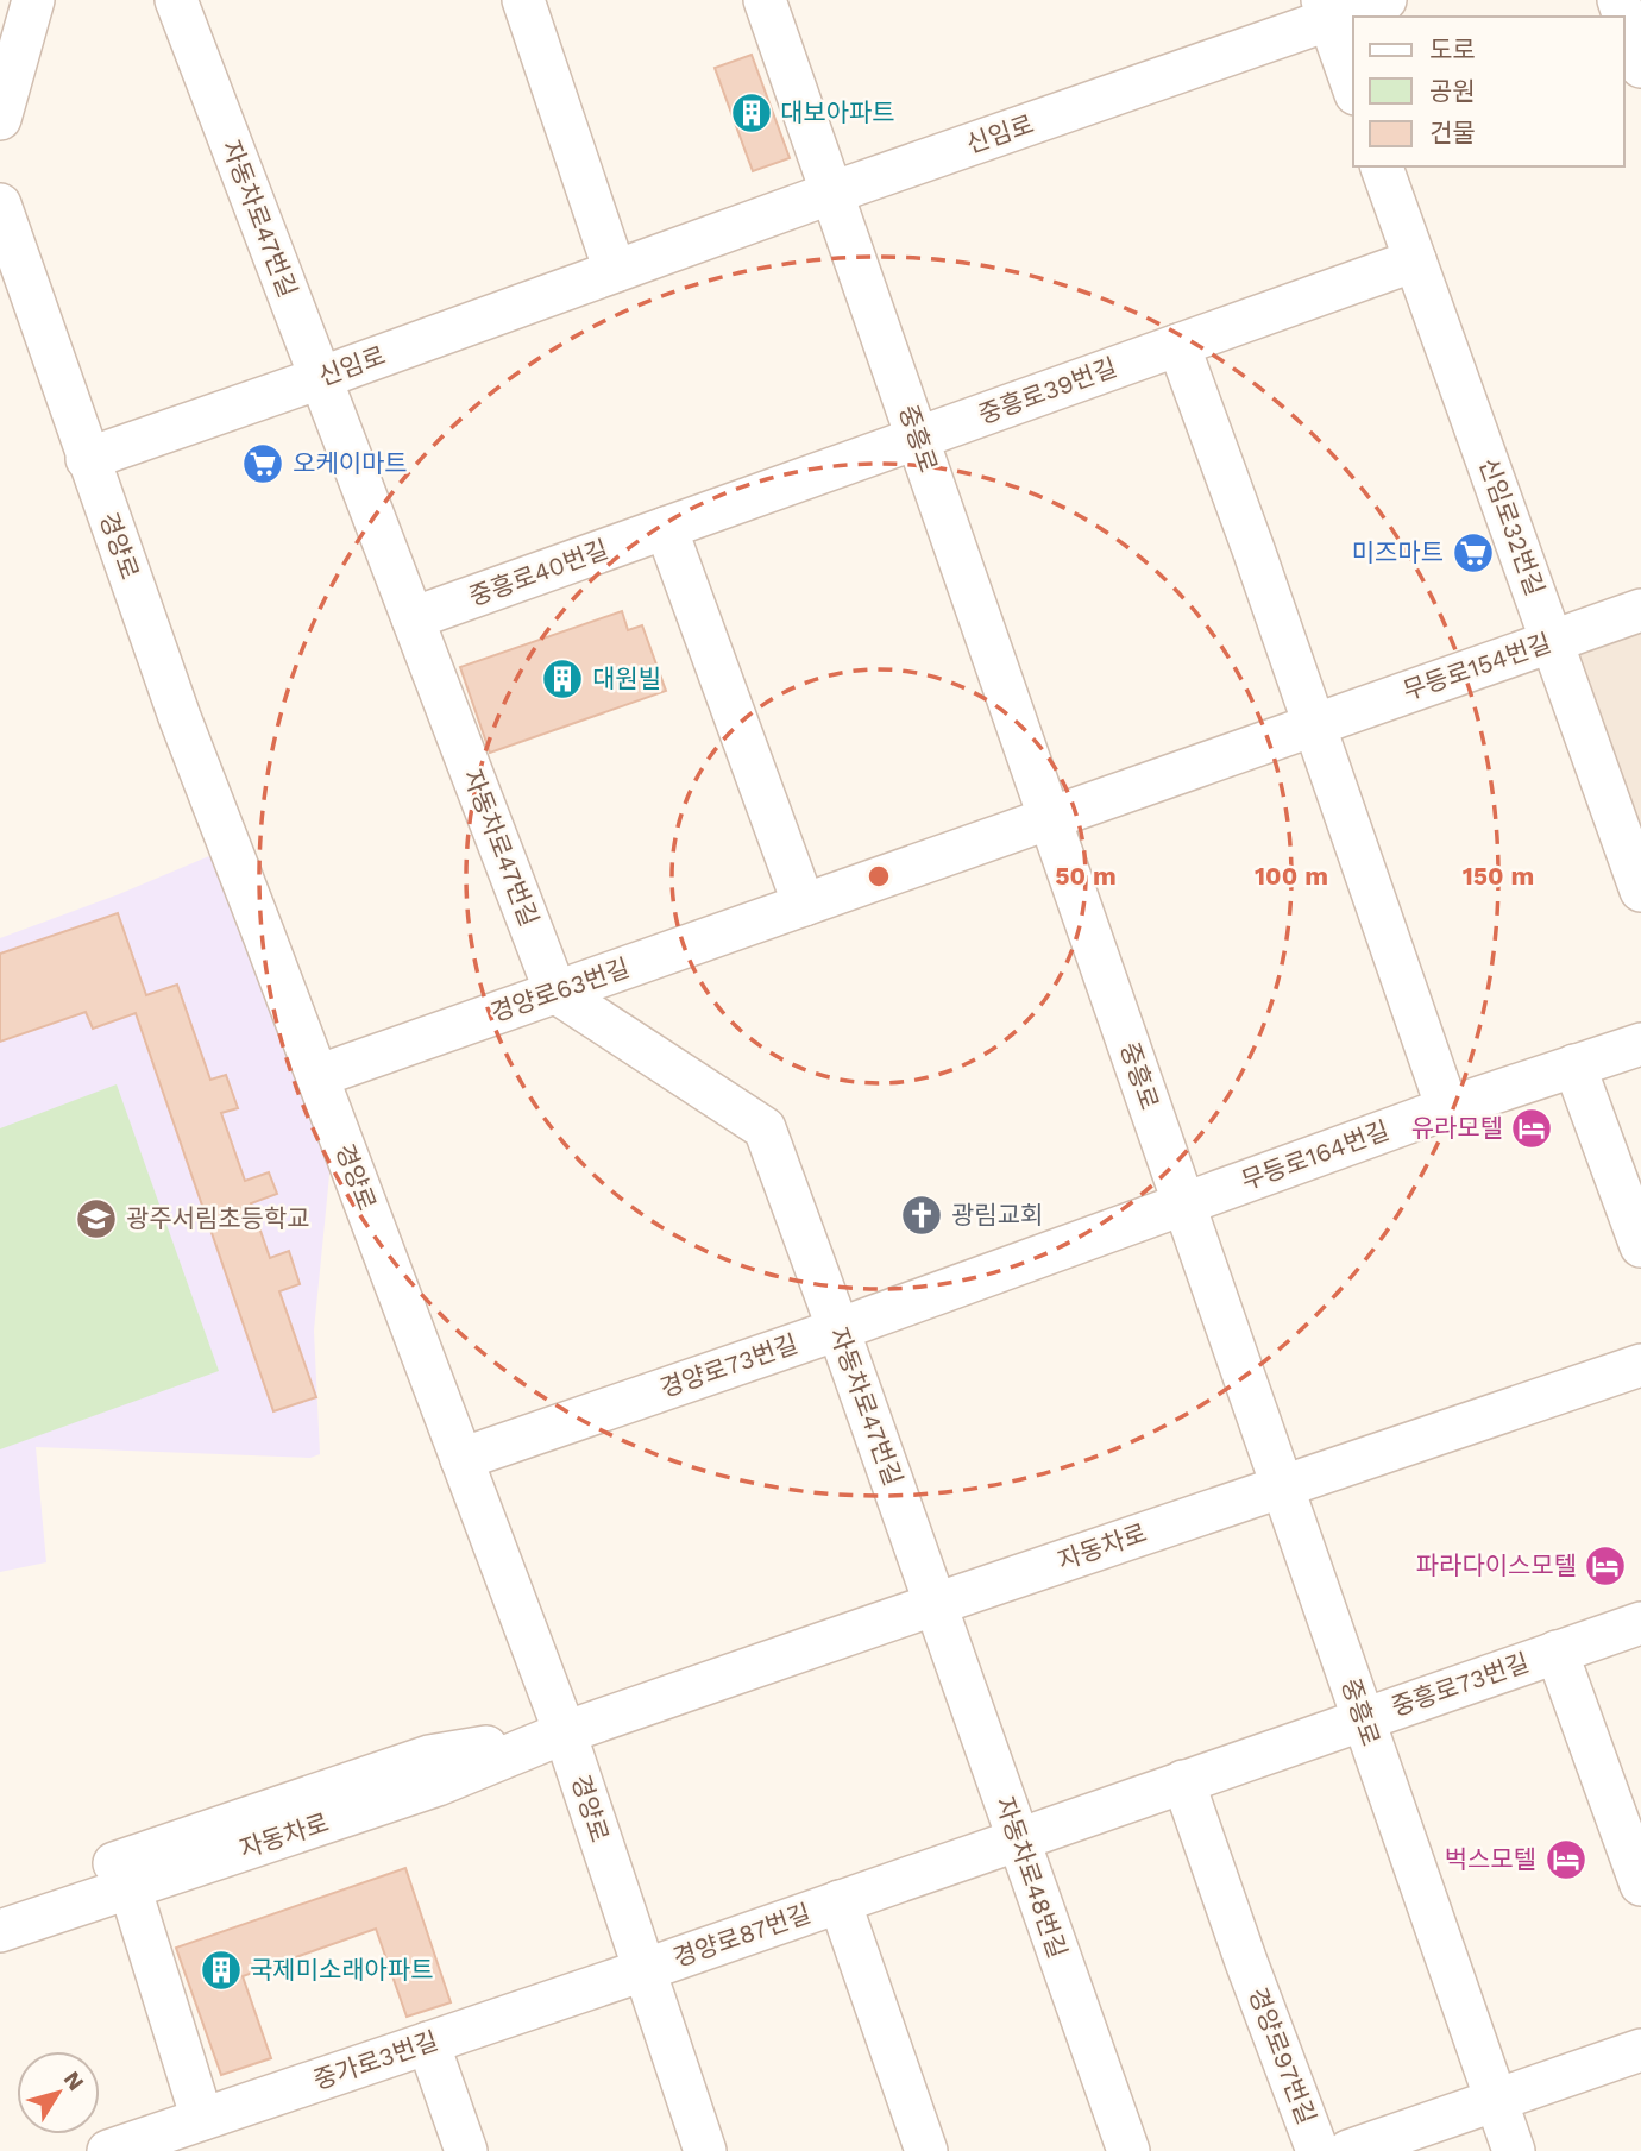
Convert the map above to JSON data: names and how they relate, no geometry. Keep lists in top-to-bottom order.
{
  "streets": {
    "street": [
      "신임로",
      "자동차로47번길",
      "중흥로39번길",
      "중흥로",
      "신임로32번길",
      "경양로",
      "중흥로40번길",
      "무등로154번길",
      "경양로63번길",
      "무등로164번길",
      "경양로73번길",
      "자동차로",
      "중흥로73번길",
      "자동차로48번길",
      "경양로87번길",
      "경양로97번길",
      "중가로3번길"
    ]
  },
  "crossings": [
    ["신임로", "자동차로47번길"],
    ["신임로", "중흥로"],
    ["신임로", "경양로"],
    ["자동차로47번길", "중흥로40번길"],
    ["자동차로47번길", "경양로63번길"],
    ["자동차로47번길", "경양로73번길"],
    ["자동차로47번길", "자동차로"],
    ["자동차로47번길", "자동차로48번길"],
    ["중흥로39번길", "중흥로"],
    ["중흥로39번길", "신임로32번길"],
    ["중흥로39번길", "중흥로40번길"],
    ["중흥로", "중흥로40번길"],
    ["중흥로", "무등로154번길"],
    ["중흥로", "경양로63번길"],
    ["중흥로", "무등로164번길"],
    ["중흥로", "경양로73번길"],
    ["중흥로", "자동차로"],
    ["중흥로", "중흥로73번길"],
    ["중흥로", "경양로87번길"],
    ["신임로32번길", "무등로154번길"],
    ["경양로", "경양로63번길"],
    ["경양로", "경양로73번길"],
    ["경양로", "자동차로"],
    ["경양로", "경양로87번길"],
    ["경양로", "중가로3번길"],
    ["무등로154번길", "경양로63번길"],
    ["무등로164번길", "경양로73번길"],
    ["자동차로", "자동차로48번길"],
    ["중흥로73번길", "경양로87번길"],
    ["자동차로48번길", "경양로87번길"],
    ["경양로87번길", "경양로97번길"],
    ["경양로87번길", "중가로3번길"]
  ],
  "places": {
    "building": ["대보아파트", "대원빌", "국제미소래아파트"],
    "supermarket": ["오케이마트", "미즈마트"],
    "hotel": ["유라모텔", "파라다이스모텔", "벅스모텔"],
    "church": ["광림교회"],
    "school or university": ["광주서림초등학교"]
  },
  "legend": ["도로", "공원", "건물"],
  "north": "top right",
  "rings": ["50 m", "100 m", "150 m"]
}
